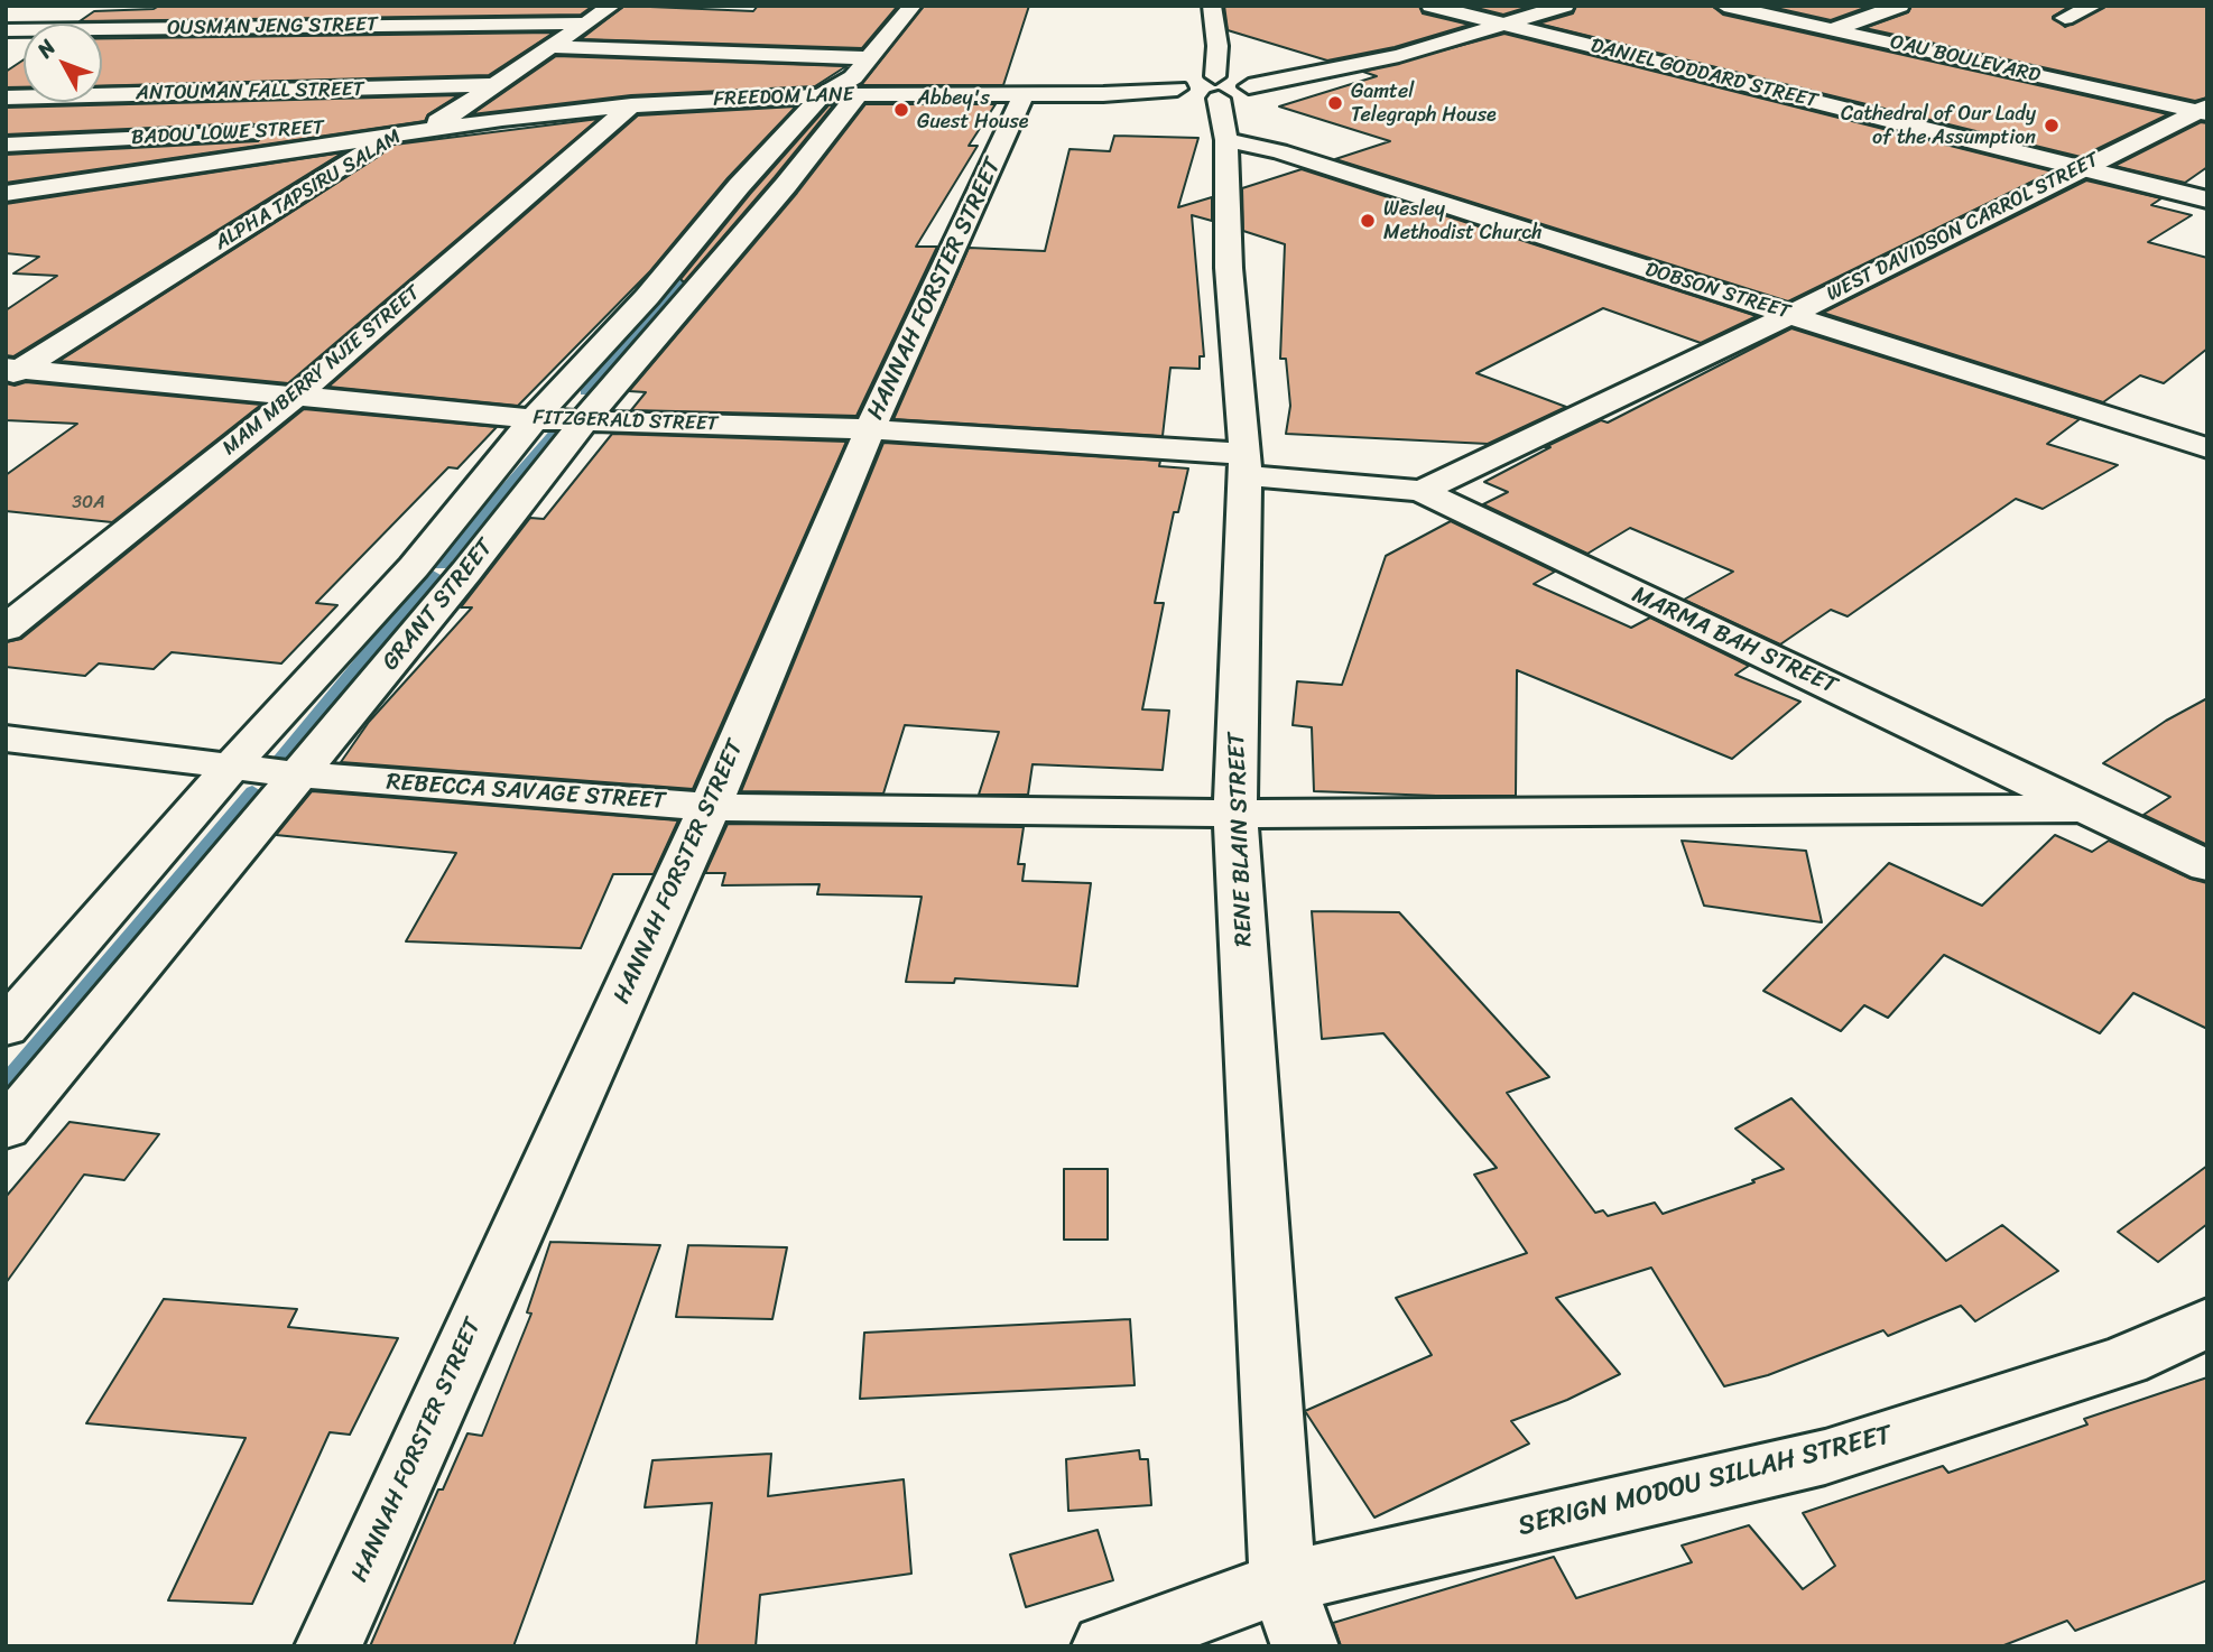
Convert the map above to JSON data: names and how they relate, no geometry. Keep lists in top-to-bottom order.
{
  "streets": {
    "main road": [
      "OUSMAN JENG STREET",
      "OAU BOULEVARD",
      "DANIEL GODDARD STREET",
      "ANTOUMAN FALL STREET",
      "FREEDOM LANE",
      "BADOU LOWE STREET",
      "ALPHA TAPSIRU SALAM",
      "WEST DAVIDSON CARROL STREET",
      "HANNAH FORSTER STREET",
      "DOBSON STREET",
      "MAM MBERRY NJIE STREET",
      "FITZGERALD STREET",
      "GRANT STREET",
      "MARMA BAH STREET",
      "REBECCA SAVAGE STREET",
      "RENE BLAIN STREET",
      "SERIGN MODOU SILLAH STREET"
    ]
  },
  "crossings": [
    ["OUSMAN JENG STREET", "ALPHA TAPSIRU SALAM"],
    ["OAU BOULEVARD", "WEST DAVIDSON CARROL STREET"],
    ["DANIEL GODDARD STREET", "WEST DAVIDSON CARROL STREET"],
    ["ANTOUMAN FALL STREET", "ALPHA TAPSIRU SALAM"],
    ["FREEDOM LANE", "ALPHA TAPSIRU SALAM"],
    ["FREEDOM LANE", "HANNAH FORSTER STREET"],
    ["FREEDOM LANE", "MAM MBERRY NJIE STREET"],
    ["FREEDOM LANE", "GRANT STREET"],
    ["FREEDOM LANE", "RENE BLAIN STREET"],
    ["BADOU LOWE STREET", "ALPHA TAPSIRU SALAM"],
    ["ALPHA TAPSIRU SALAM", "FITZGERALD STREET"],
    ["WEST DAVIDSON CARROL STREET", "DOBSON STREET"],
    ["WEST DAVIDSON CARROL STREET", "MARMA BAH STREET"],
    ["HANNAH FORSTER STREET", "FITZGERALD STREET"],
    ["HANNAH FORSTER STREET", "REBECCA SAVAGE STREET"],
    ["DOBSON STREET", "RENE BLAIN STREET"],
    ["MAM MBERRY NJIE STREET", "FITZGERALD STREET"],
    ["FITZGERALD STREET", "GRANT STREET"],
    ["FITZGERALD STREET", "MARMA BAH STREET"],
    ["FITZGERALD STREET", "RENE BLAIN STREET"],
    ["GRANT STREET", "REBECCA SAVAGE STREET"],
    ["MARMA BAH STREET", "REBECCA SAVAGE STREET"],
    ["MARMA BAH STREET", "RENE BLAIN STREET"],
    ["REBECCA SAVAGE STREET", "RENE BLAIN STREET"],
    ["RENE BLAIN STREET", "SERIGN MODOU SILLAH STREET"]
  ],
  "places": [
    "Gamtel Telegraph House",
    "Abbey's Guest House",
    "Cathedral of Our Lady of the Assumption",
    "Wesley Methodist Church"
  ],
  "house_numbers": ["30A"],
  "north": "top left"
}
